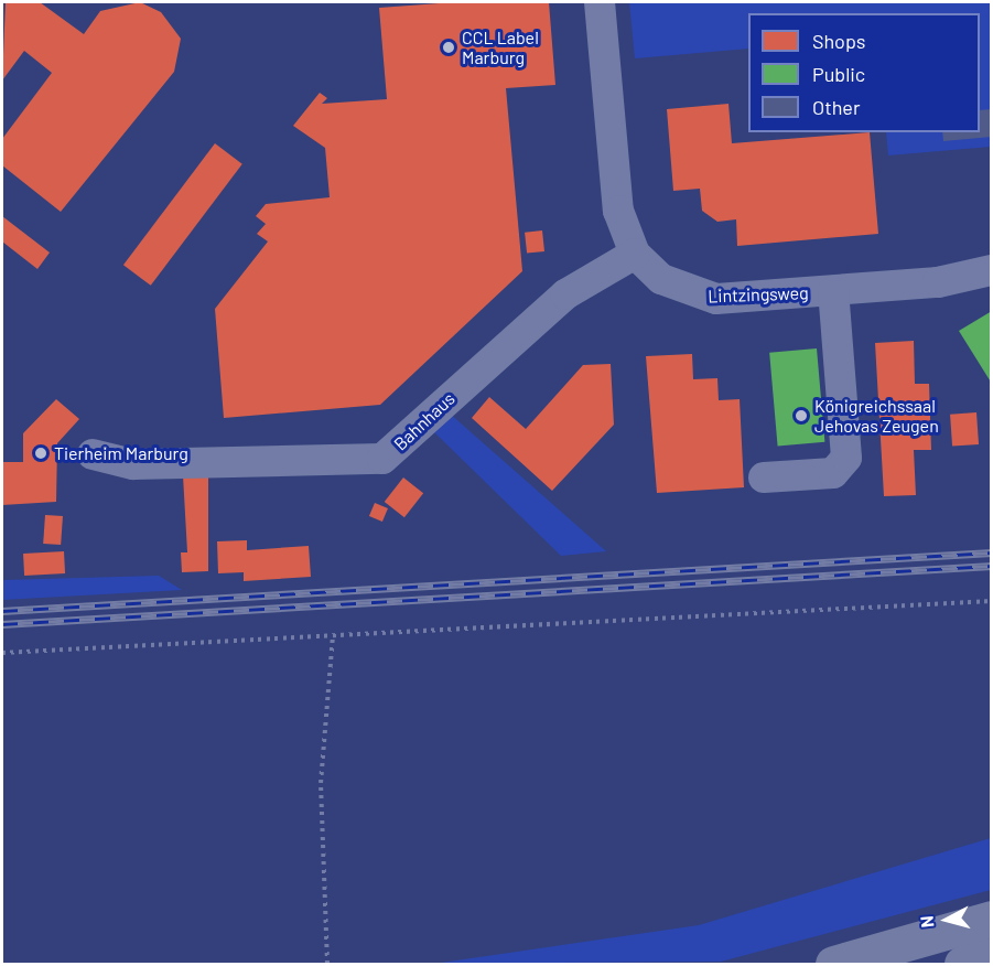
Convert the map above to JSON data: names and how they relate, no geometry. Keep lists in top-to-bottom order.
{
  "streets": {
    "street": ["Lintzingsweg", "Bahnhaus"]
  },
  "crossings": [
    ["Lintzingsweg", "Bahnhaus"]
  ],
  "places": ["CCL Label Marburg", "Königreichssaal Jehovas Zeugen", "Tierheim Marburg"],
  "legend": ["Shops", "Public", "Other"],
  "north": "left"
}
